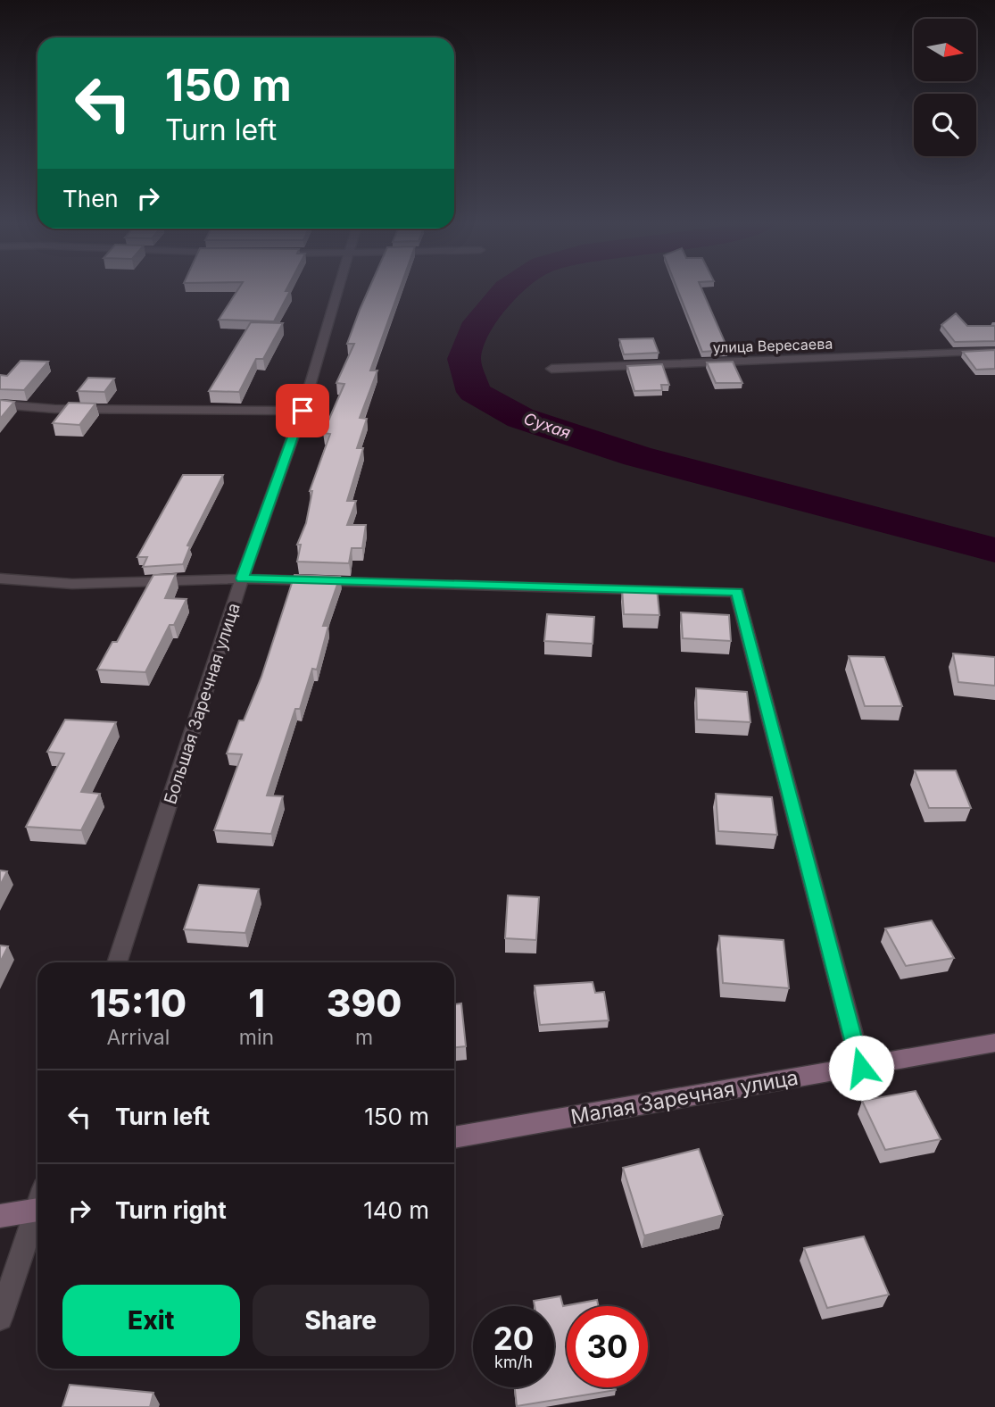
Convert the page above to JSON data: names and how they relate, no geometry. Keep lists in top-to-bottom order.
{
  "streets": {
    "main road": ["Малая Заречная улица"],
    "street": ["улица Вересаева", "Большая Заречная улица"]
  },
  "water": ["Сухая"],
  "north": "right",
  "page": {
    "turn": ["150 m", "Turn left"],
    "then": "Then",
    "eta": [
      "15:10",
      "Arrival",
      "1",
      "min",
      "390",
      "m"
    ],
    "list": [
      {
        "name": "Turn left",
        "value": "150 m"
      },
      {
        "name": "Turn right",
        "value": "140 m"
      }
    ],
    "buttons": ["Exit", "Share"],
    "speed": "20 km/h",
    "limit": "30"
  }
}
